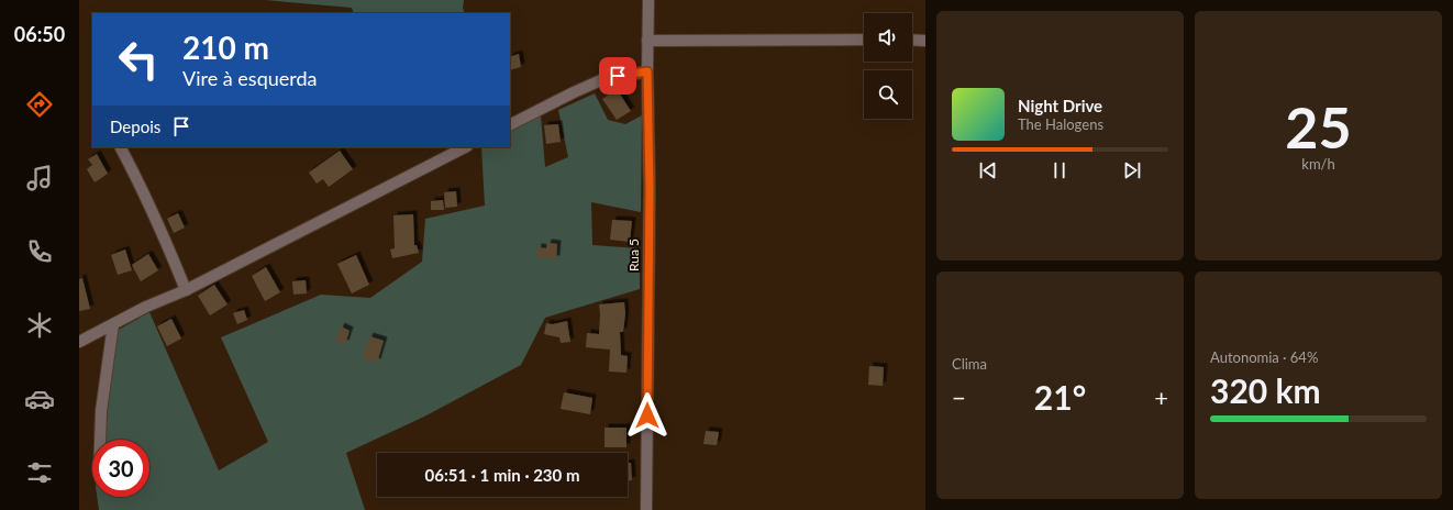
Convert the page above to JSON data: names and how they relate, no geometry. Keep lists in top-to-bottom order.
{
  "streets": {
    "street": ["Rua 5"]
  },
  "page": {
    "tabs": "06:50",
    "tile": [
      ["25", "km/h"],
      "Clima",
      ["Autonomia · 64%", "320 km"]
    ],
    "turn": ["210 m", "Vire à esquerda"],
    "song": ["Night Drive", "The Halogens"],
    "then": "Depois",
    "heat": ["−", "21°", "+"],
    "limit": "30",
    "trip": "06:51 · 1 min · 230 m"
  }
}
